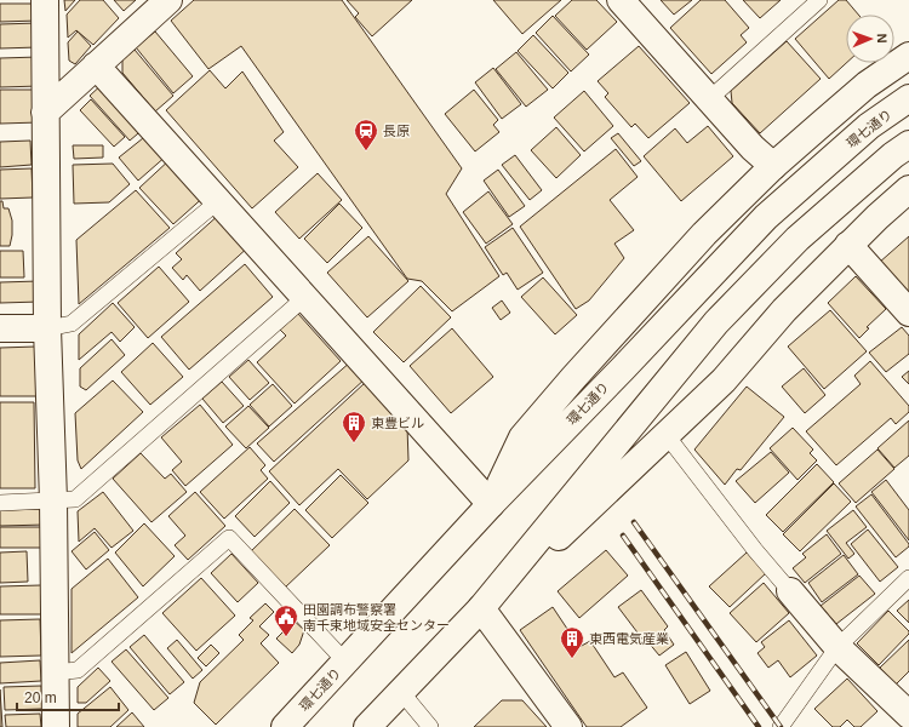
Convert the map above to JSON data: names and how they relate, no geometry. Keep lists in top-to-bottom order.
{
  "streets": {
    "main road": ["環七通り"]
  },
  "places": {
    "station": ["長原"],
    "building": ["東豊ビル", "東西電気産業"],
    "public building": ["田園調布警察署 南千束地域安全センター"]
  },
  "scale_bar": "20 m",
  "north": "right"
}
